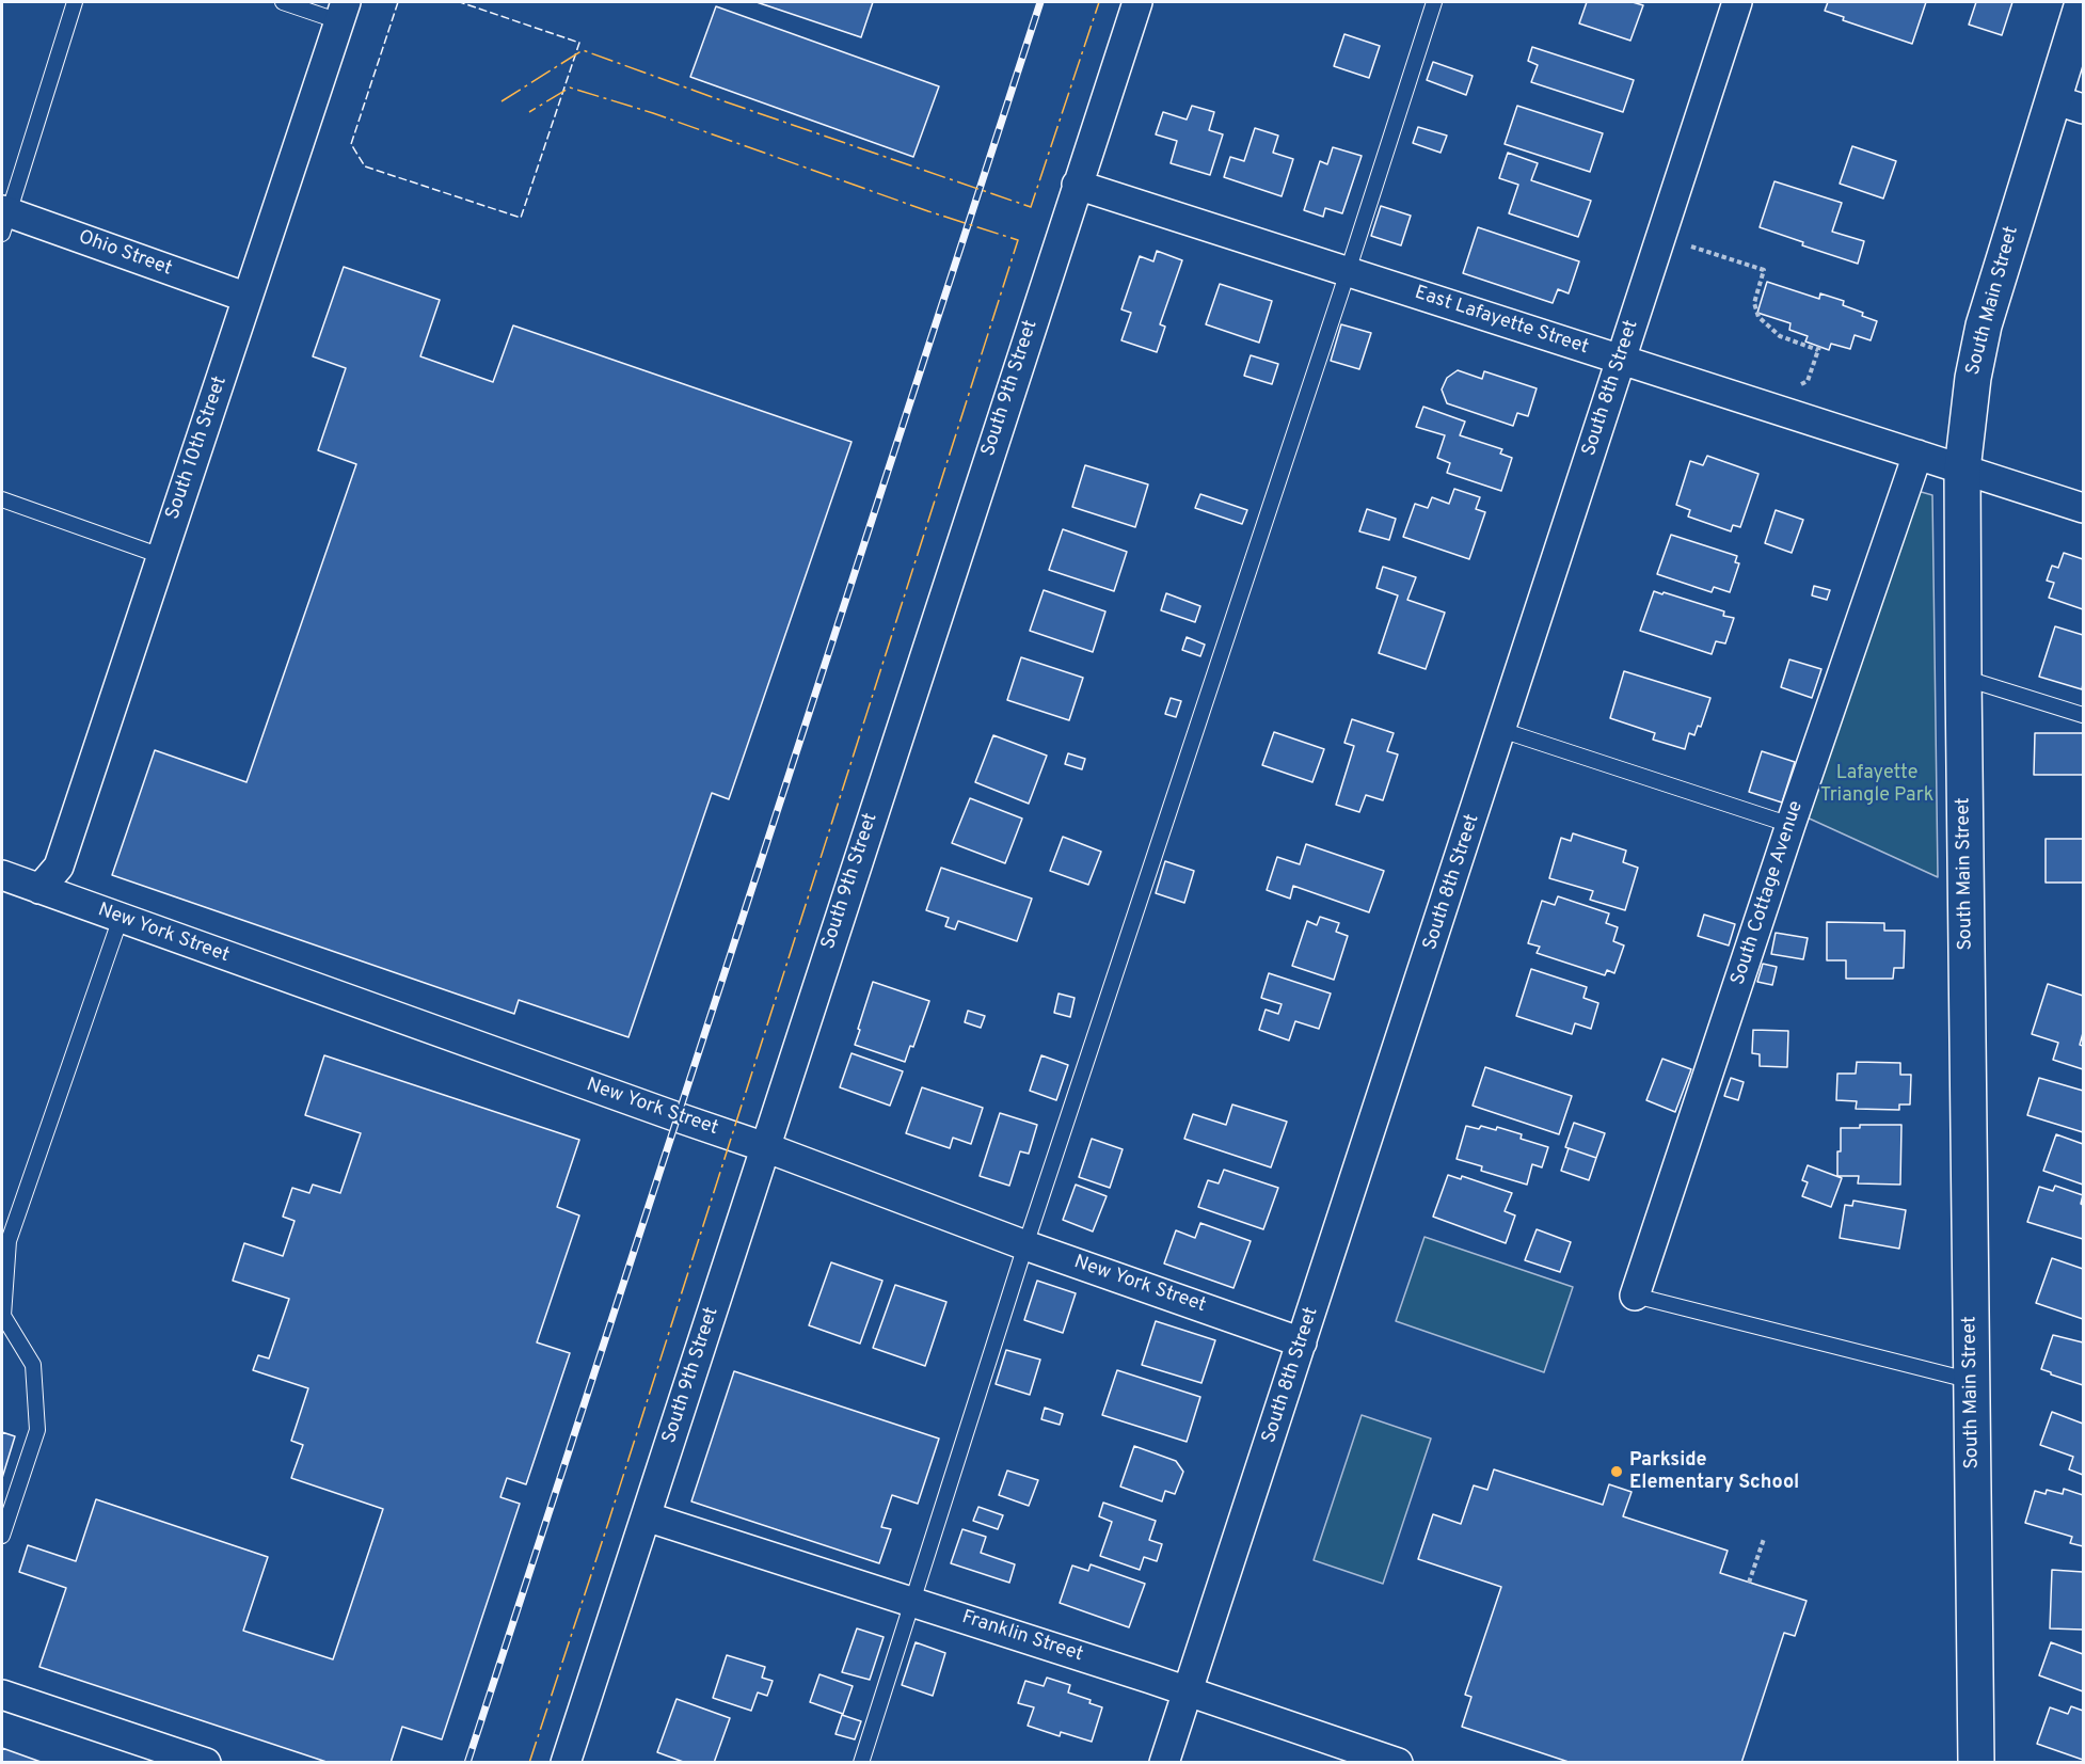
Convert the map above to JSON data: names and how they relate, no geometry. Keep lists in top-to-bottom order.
{
  "streets": {
    "main road": ["South Main Street"],
    "street": [
      "Ohio Street",
      "East Lafayette Street",
      "South 9th Street",
      "South 8th Street",
      "South 10th Street",
      "South Cottage Avenue",
      "New York Street",
      "Franklin Street"
    ]
  },
  "crossings": [
    ["Ohio Street", "South 10th Street"],
    ["South Main Street", "East Lafayette Street"],
    ["East Lafayette Street", "South 9th Street"],
    ["East Lafayette Street", "South 8th Street"],
    ["East Lafayette Street", "South Cottage Avenue"],
    ["South 9th Street", "New York Street"],
    ["South 9th Street", "Franklin Street"],
    ["South 8th Street", "New York Street"],
    ["South 8th Street", "Franklin Street"],
    ["South 10th Street", "New York Street"]
  ],
  "parks": ["Lafayette Triangle Park"],
  "places": ["Parkside Elementary School"]
}
